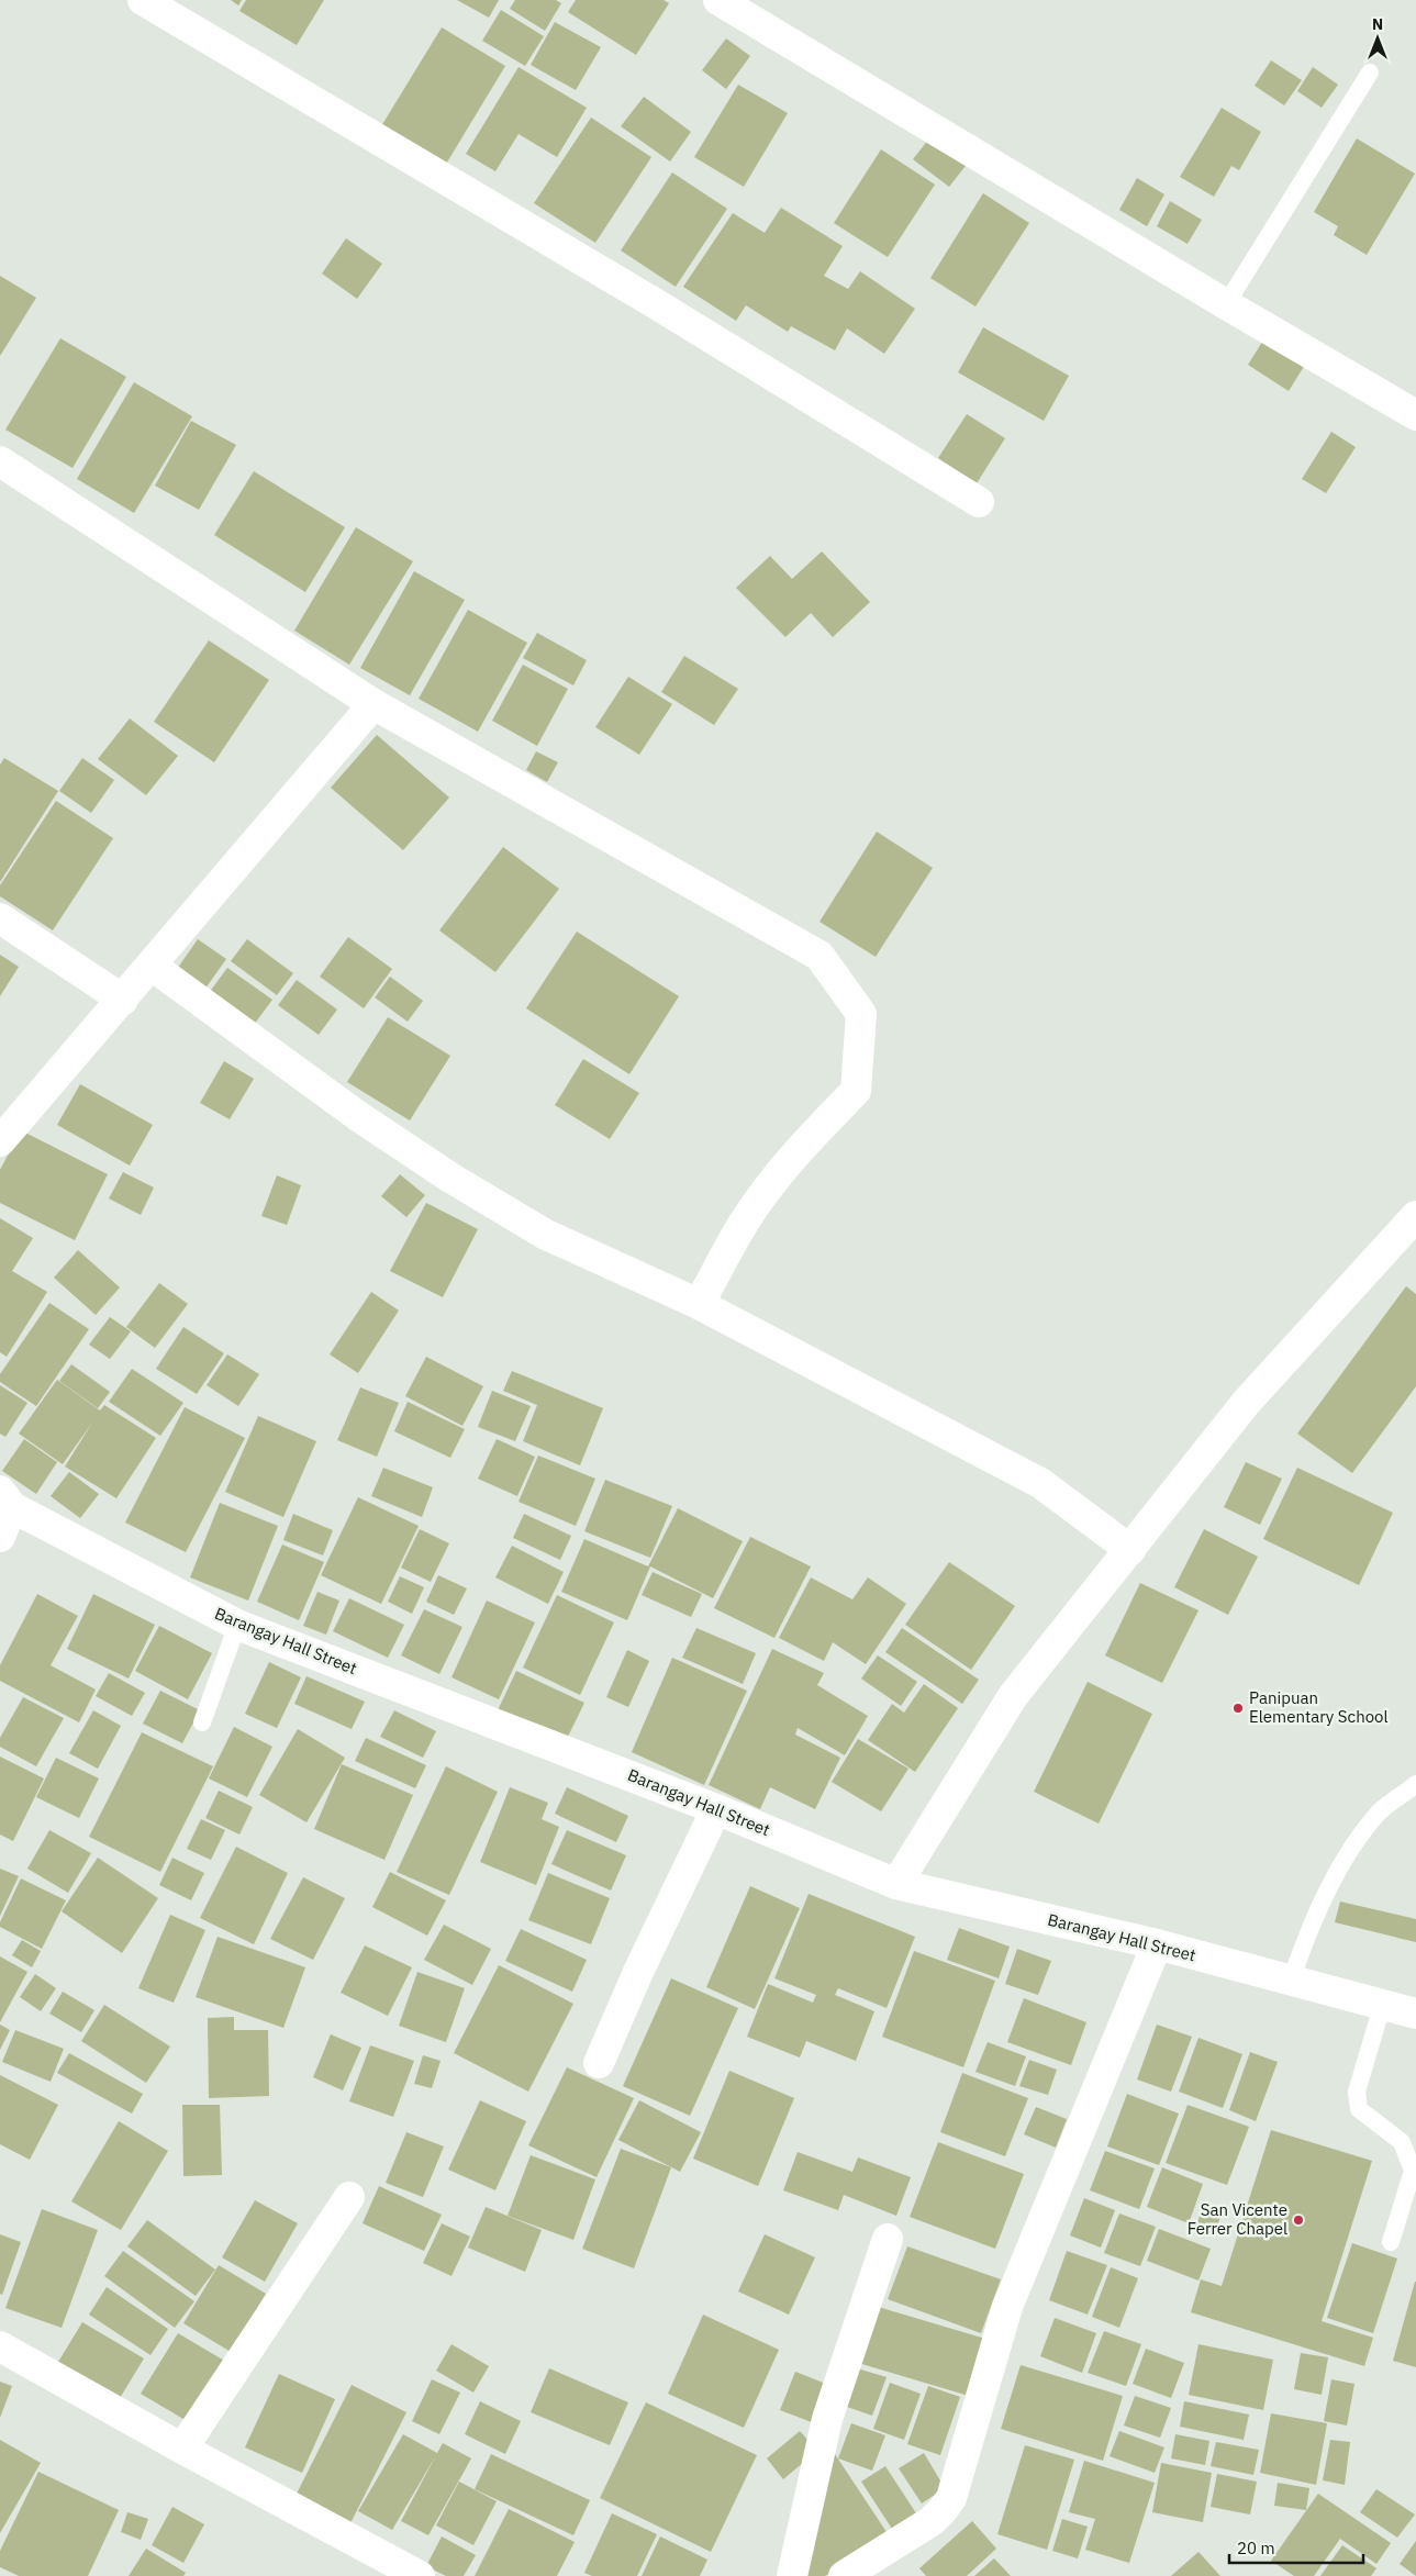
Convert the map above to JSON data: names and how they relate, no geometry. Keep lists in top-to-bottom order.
{
  "streets": {
    "street": ["Barangay Hall Street"]
  },
  "places": ["Panipuan Elementary School", "San Vicente Ferrer Chapel"],
  "scale_bar": "20 m",
  "north": "top"
}
